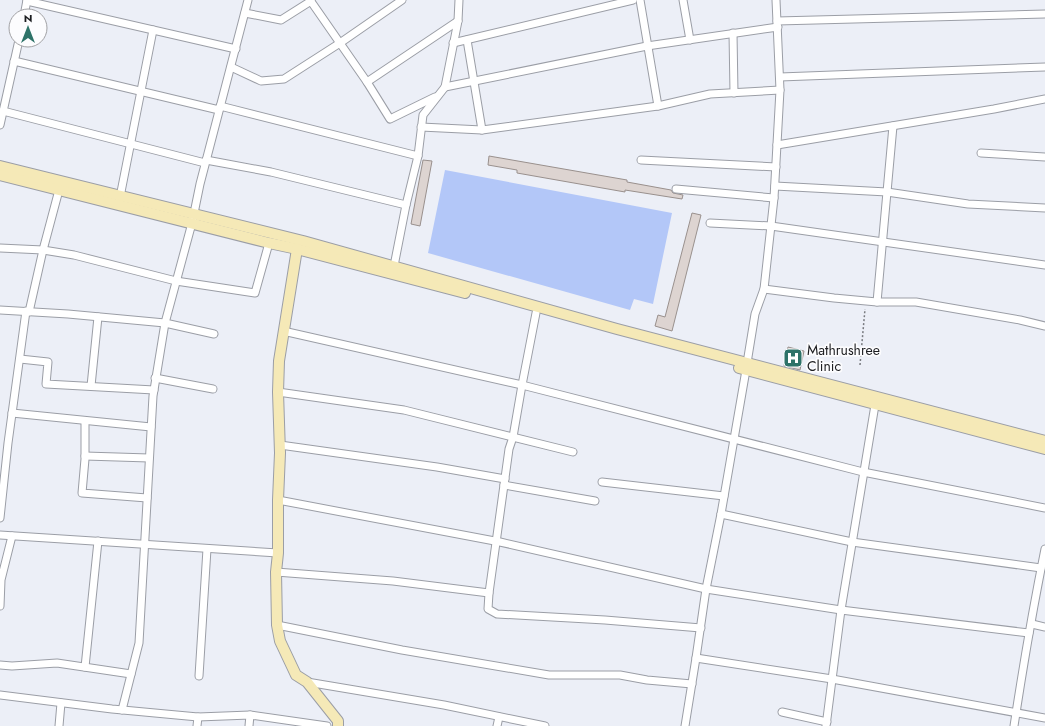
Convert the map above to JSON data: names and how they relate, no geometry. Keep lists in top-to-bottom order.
{
  "places": {
    "hospital": ["Mathrushree Clinic"]
  },
  "north": "top"
}
